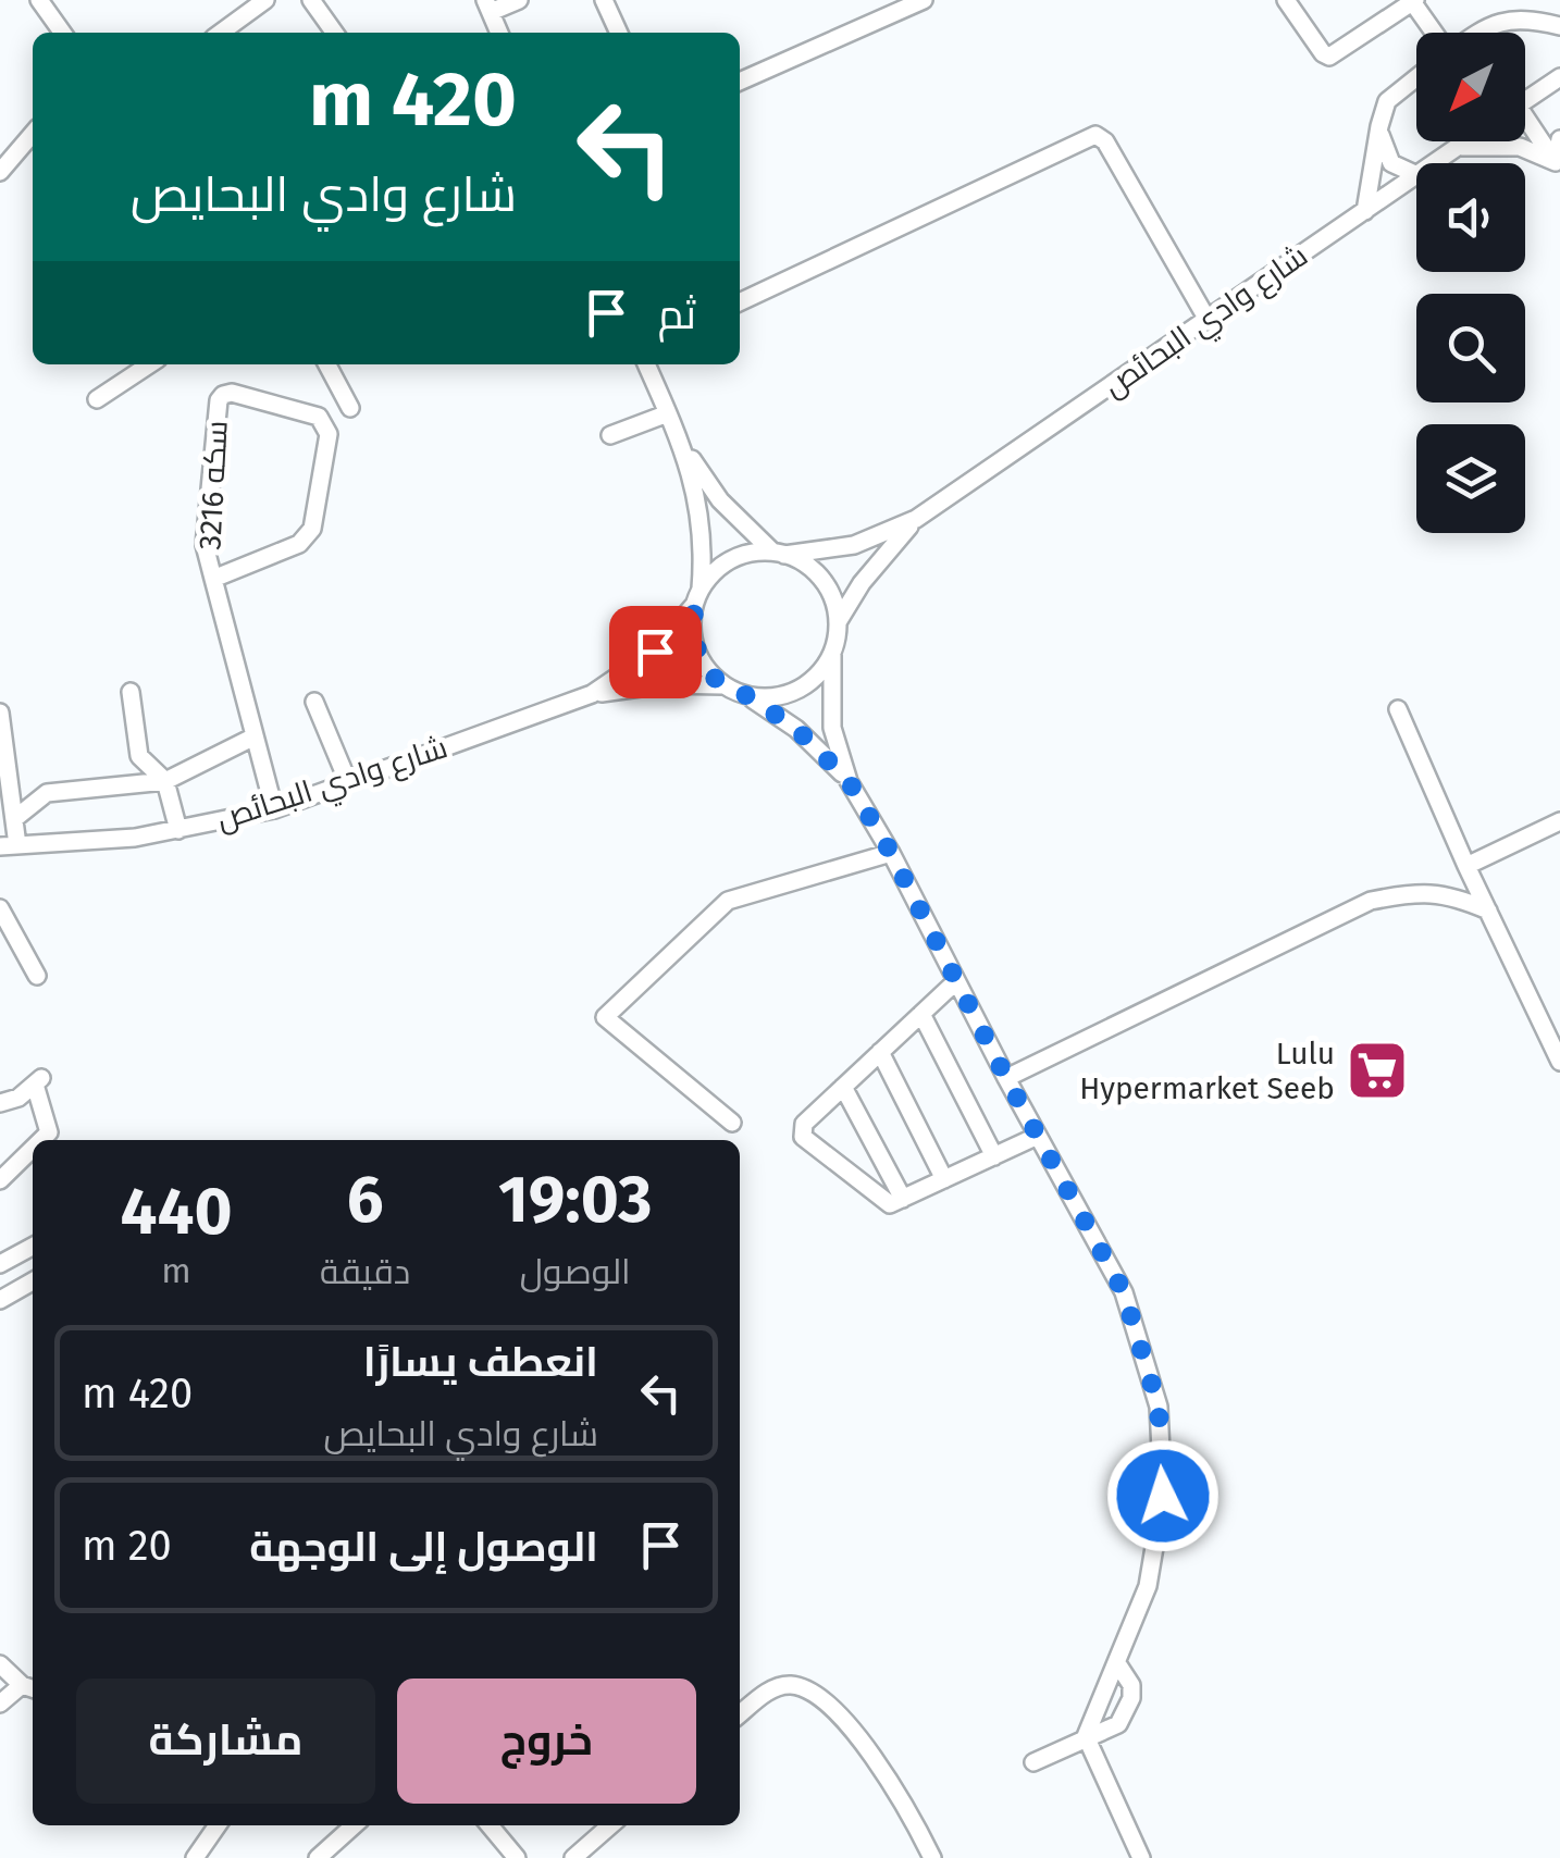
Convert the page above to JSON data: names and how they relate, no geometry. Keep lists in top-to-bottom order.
{
  "streets": {
    "street": ["شارع وادي البحائص", "سكه 3216"]
  },
  "crossings": [
    ["شارع وادي البحائص", "سكه 3216"]
  ],
  "places": {
    "supermarket": ["Lulu Hypermarket Seeb"]
  },
  "north": "bottom left",
  "page": {
    "turn": ["420 m", "شارع وادي البحايص"],
    "then": "ثم",
    "eta": [
      "19:03",
      "الوصول",
      "6",
      "دقيقة",
      "440",
      "m"
    ],
    "list": [
      {
        "name": "انعطف يسارًا",
        "note": "شارع وادي البحايص",
        "value": "420 m"
      },
      {
        "name": "الوصول إلى الوجهة",
        "value": "20 m"
      }
    ],
    "buttons": ["خروج", "مشاركة"]
  }
}
